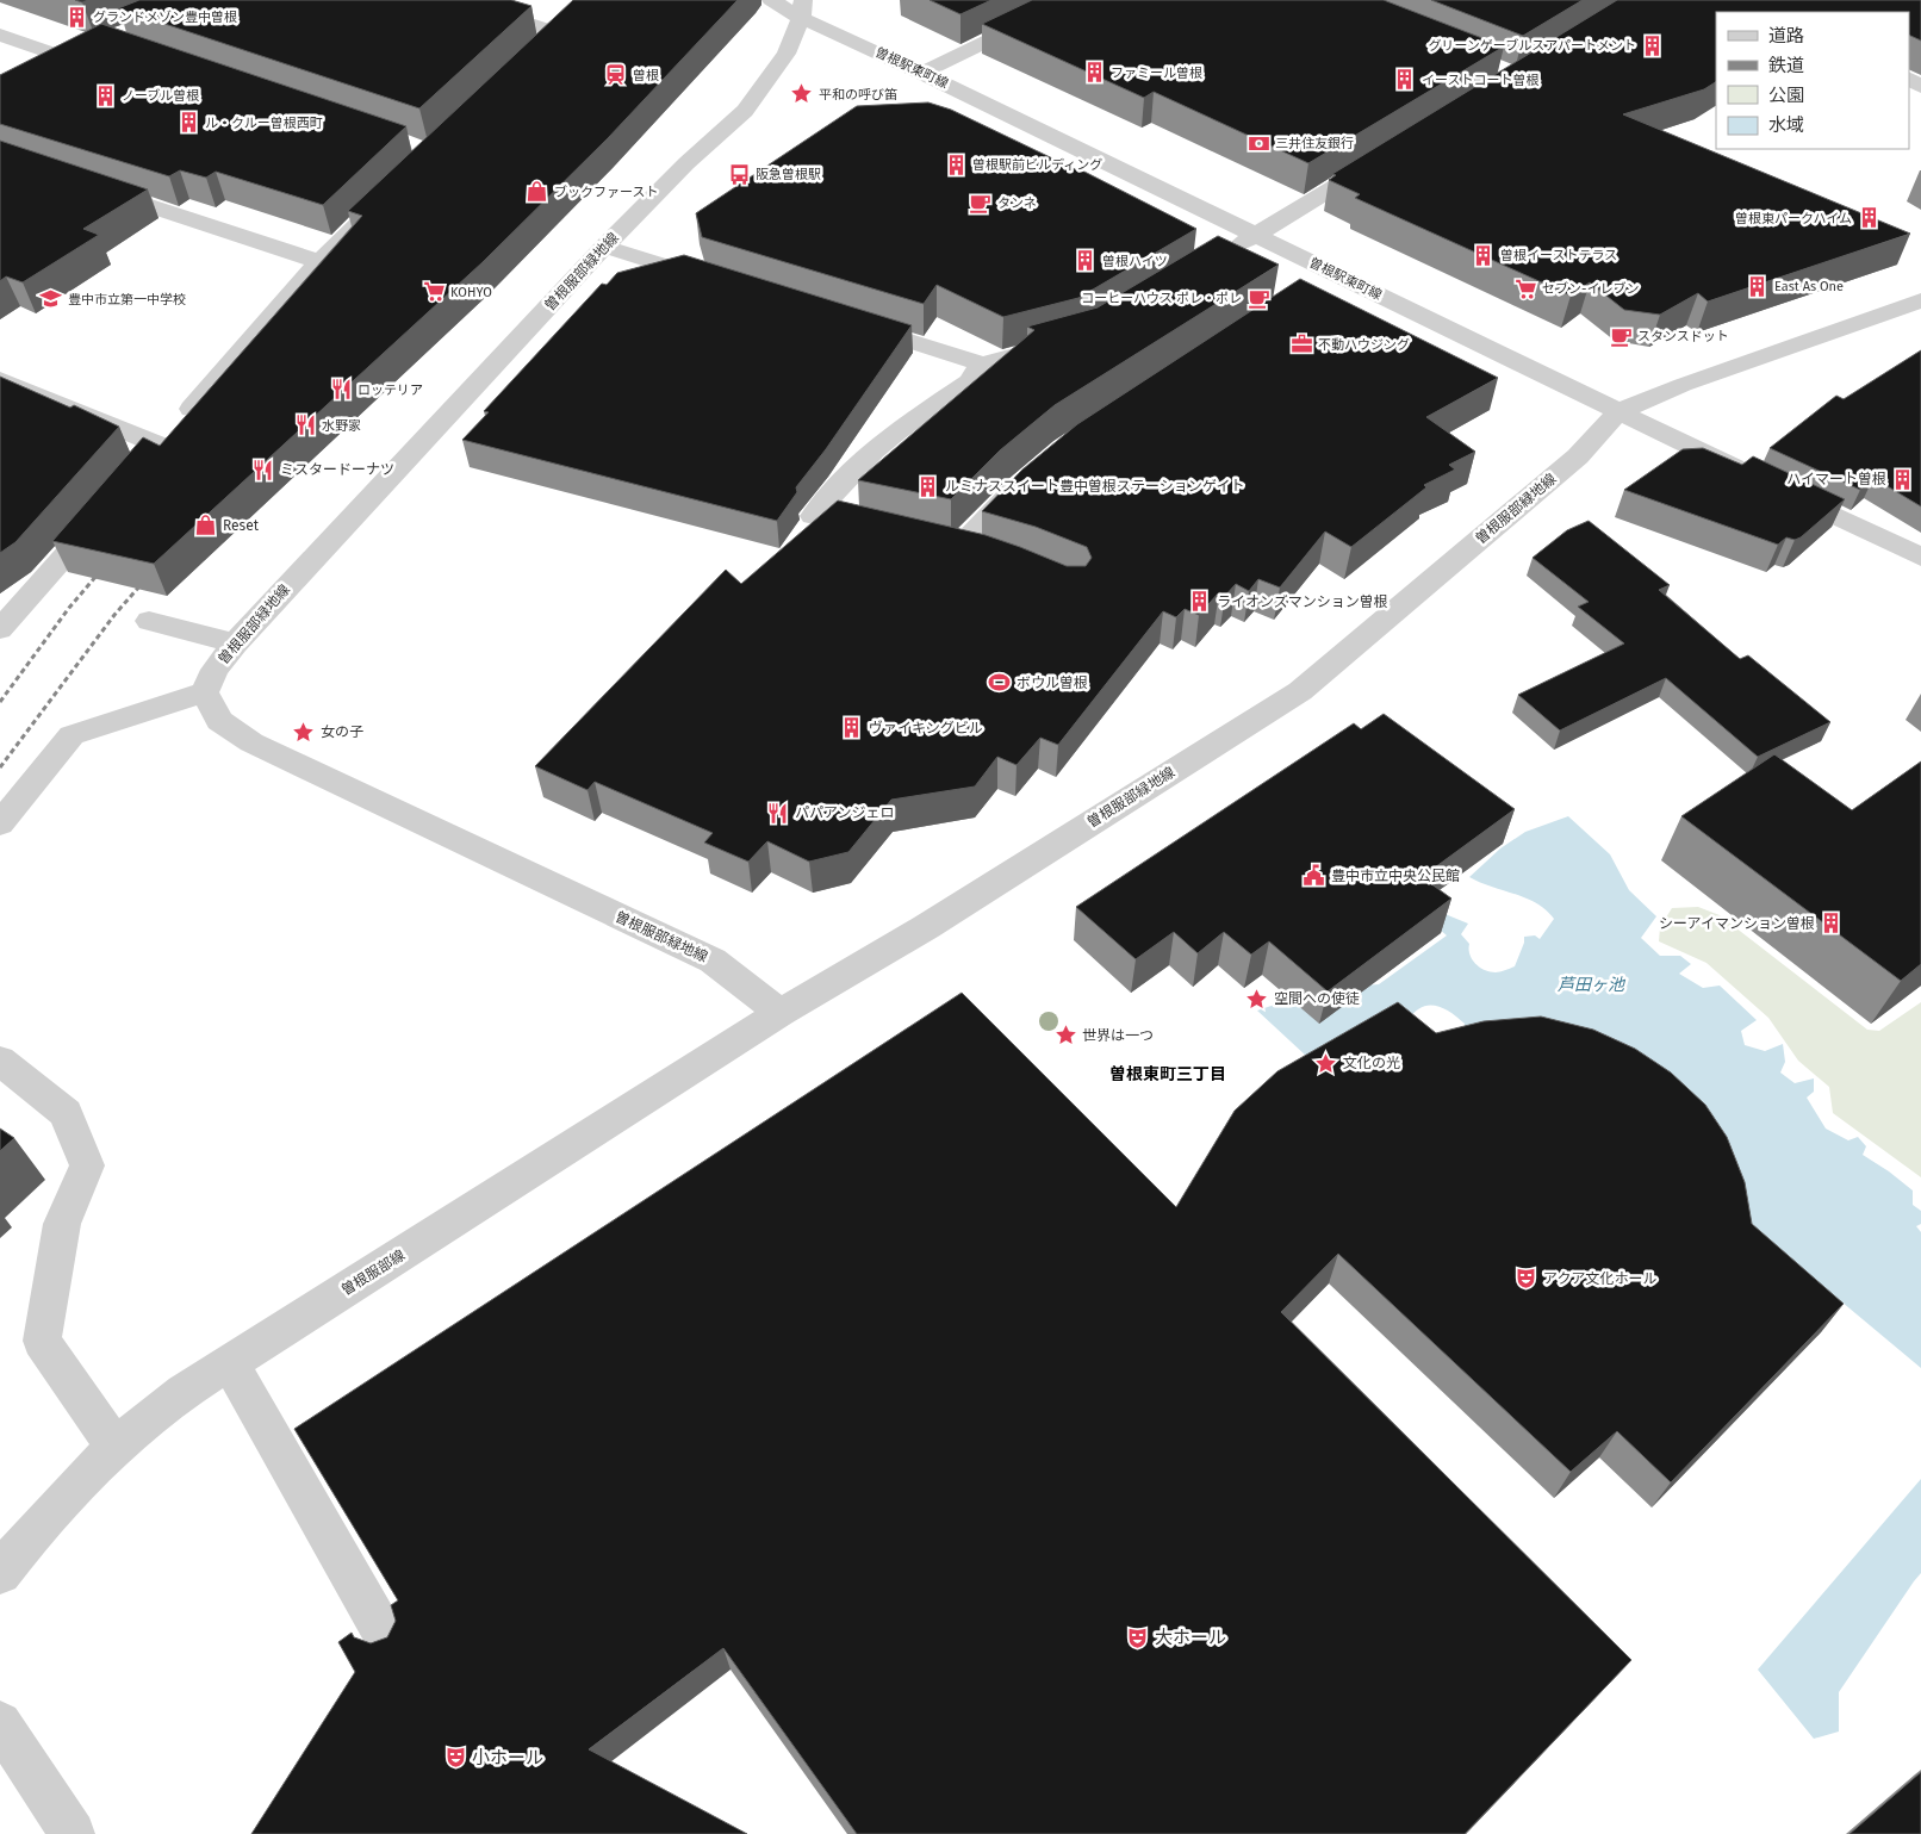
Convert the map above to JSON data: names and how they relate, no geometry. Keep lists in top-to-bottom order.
{
  "streets": {
    "street": ["曽根駅東町線", "曽根服部緑地線", "曽根服部線"]
  },
  "crossings": [
    ["曽根駅東町線", "曽根服部緑地線"],
    ["曽根服部緑地線", "曽根服部線"]
  ],
  "districts": ["曽根東町三丁目"],
  "water": ["芦田ヶ池"],
  "places": {
    "building": [
      "グランドメゾン豊中曽根",
      "グリーンゲーブルスアパートメント",
      "ファミール曽根",
      "イーストコート曽根",
      "ノーブル曽根",
      "ル・クルー曽根西町",
      "曽根駅前ビルディング",
      "曽根東パークハイム",
      "曽根イーストテラス",
      "曽根ハイツ",
      "East As One",
      "ハイマート曽根",
      "ルミナススイート豊中曽根ステーションゲイト",
      "ライオンズマンション曽根",
      "ヴァイキングビル",
      "シーアイマンション曽根"
    ],
    "station": ["曽根"],
    "place": [
      "平和の呼び笛",
      "女の子",
      "空間への使徒",
      "世界は一つ",
      "文化の光"
    ],
    "bank": ["三井住友銀行"],
    "bus stop": ["阪急曽根駅"],
    "shop": ["ブックファースト", "Reset"],
    "cafe": ["タンネ", "コーヒーハウス ポレ・ポレ", "スタンスドット"],
    "supermarket": ["セブン-イレブン", "KOHYO"],
    "school or university": ["豊中市立第一中学校"],
    "office": ["不動ハウジング"],
    "restaurant": [
      "ロッテリア",
      "水野家",
      "ミスタードーナツ",
      "パパアンジェロ"
    ],
    "sports": ["ボウル曽根"],
    "public building": ["豊中市立中央公民館"],
    "theatre": ["アクア文化ホール", "大ホール", "小ホール"]
  },
  "legend": [
    "道路",
    "鉄道",
    "公園",
    "水域"
  ]
}
